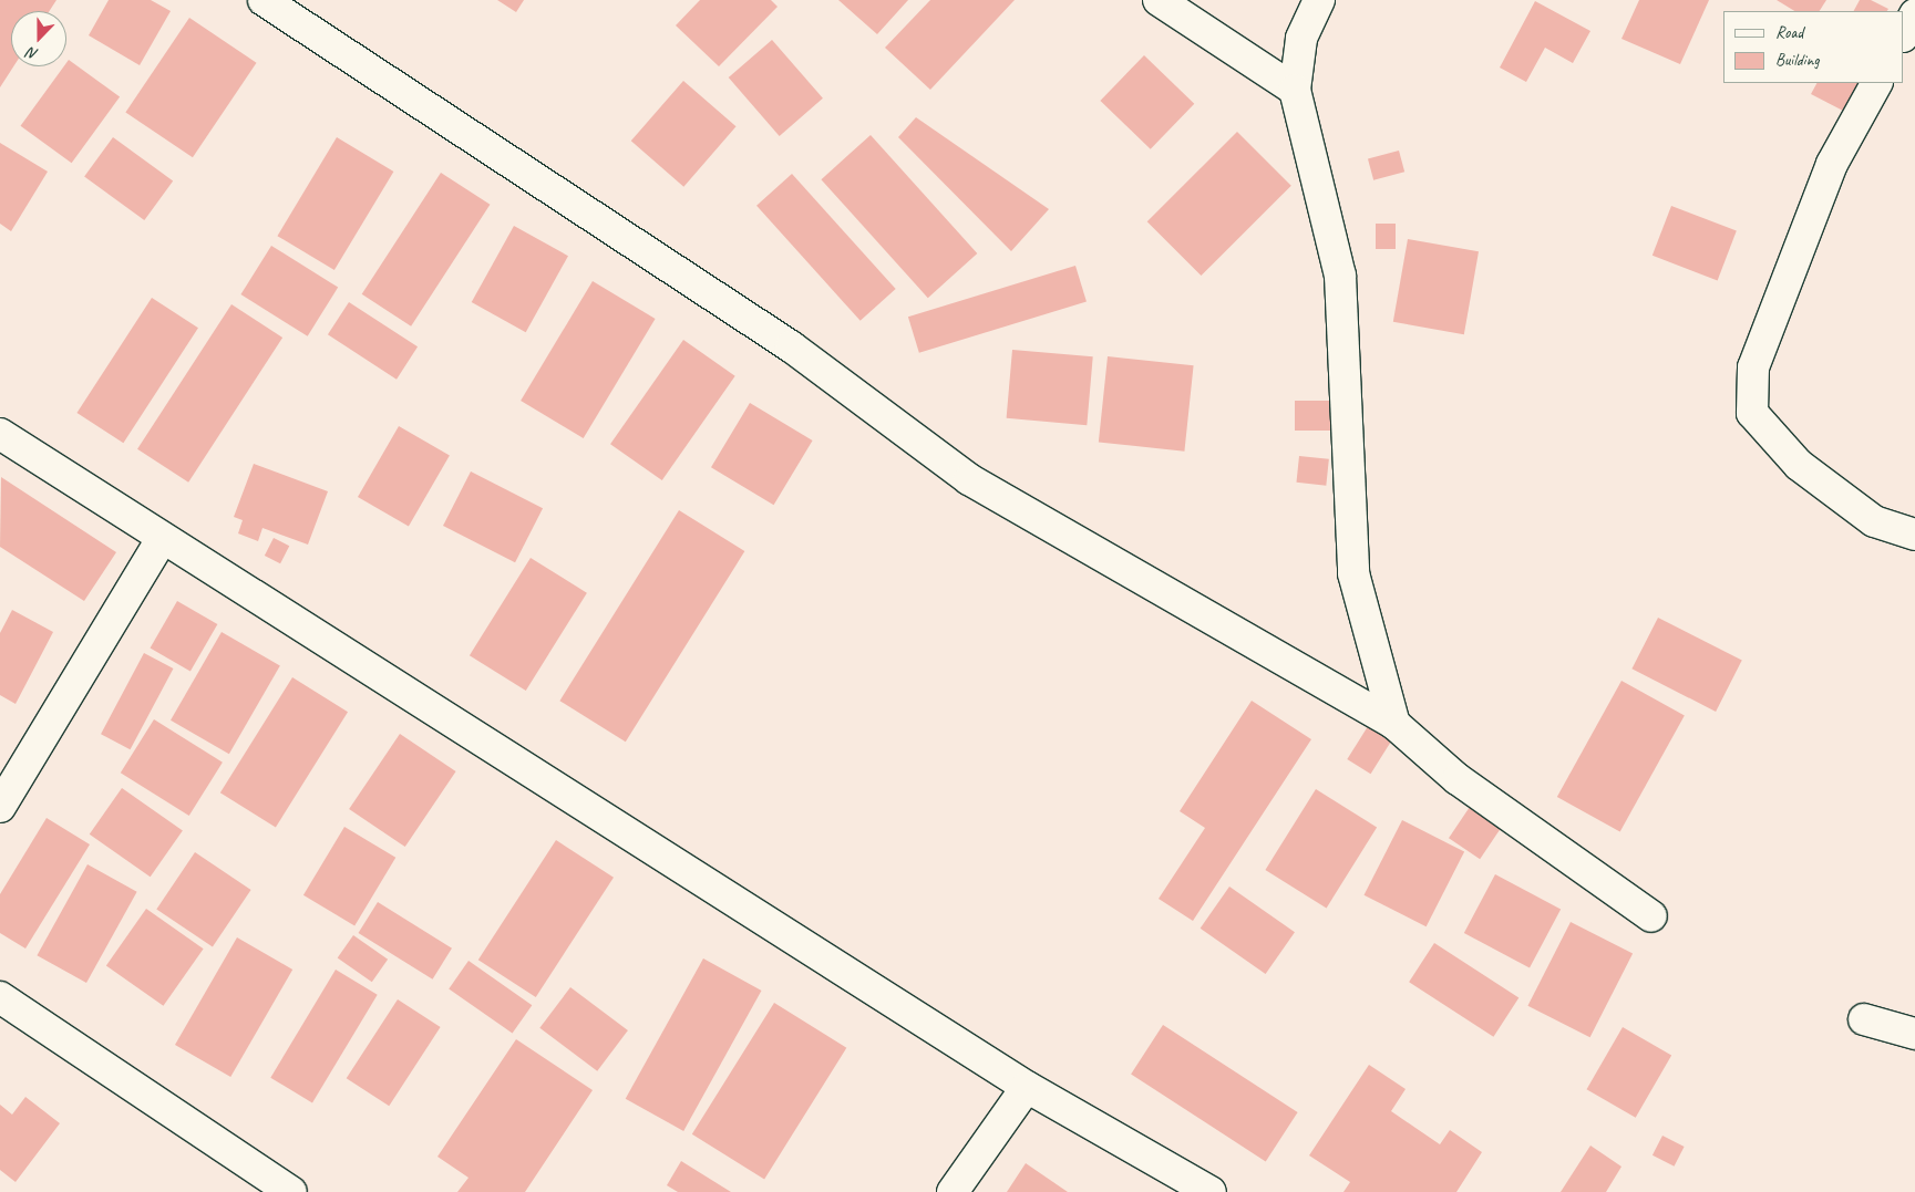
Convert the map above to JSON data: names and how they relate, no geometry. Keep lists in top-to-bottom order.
{
  "legend": ["Road", "Building"],
  "north": "bottom"
}
